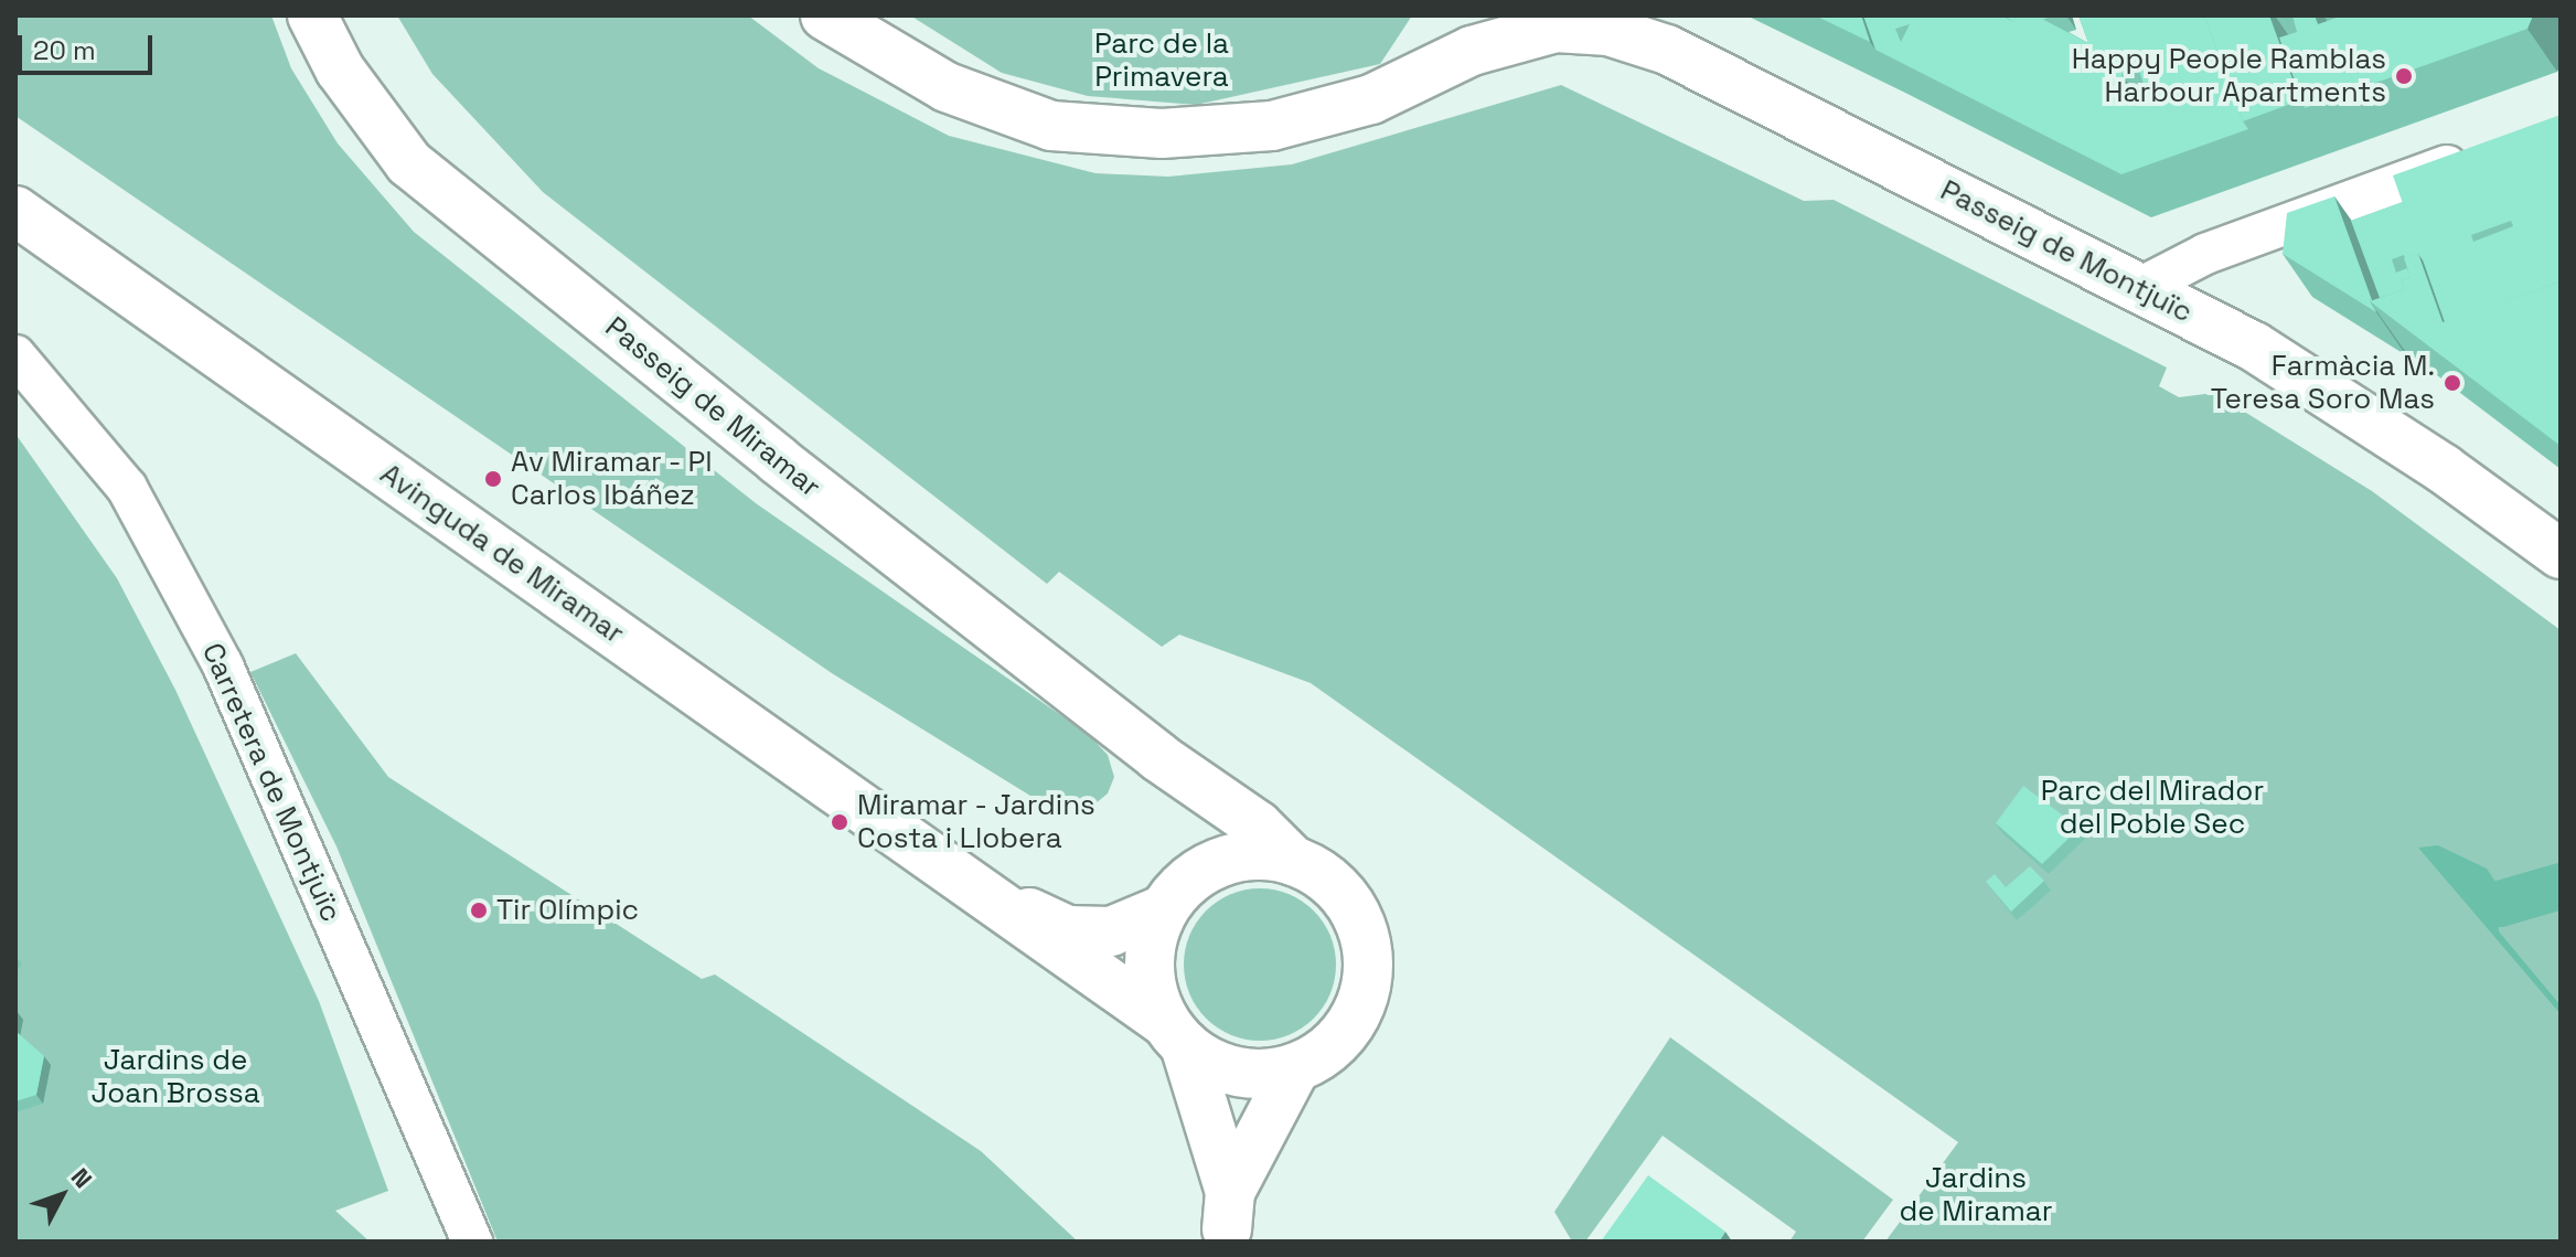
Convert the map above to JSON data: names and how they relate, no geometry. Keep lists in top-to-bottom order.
{
  "streets": {
    "street": [
      "Passeig de Montjuïc",
      "Passeig de Miramar",
      "Avinguda de Miramar",
      "Carretera de Montjuïc"
    ]
  },
  "crossings": [
    ["Passeig de Miramar", "Avinguda de Miramar"]
  ],
  "parks": [
    "Parc de la Primavera",
    "Parc del Mirador del Poble Sec",
    "Jardins de Joan Brossa",
    "Jardins de Miramar"
  ],
  "places": [
    "Happy People Ramblas Harbour Apartments",
    "Farmàcia M. Teresa Soro Mas",
    "Av Miramar - Pl Carlos Ibáñez",
    "Miramar - Jardins Costa i Llobera",
    "Tir Olímpic"
  ],
  "scale_bar": "20 m",
  "north": "top right"
}
